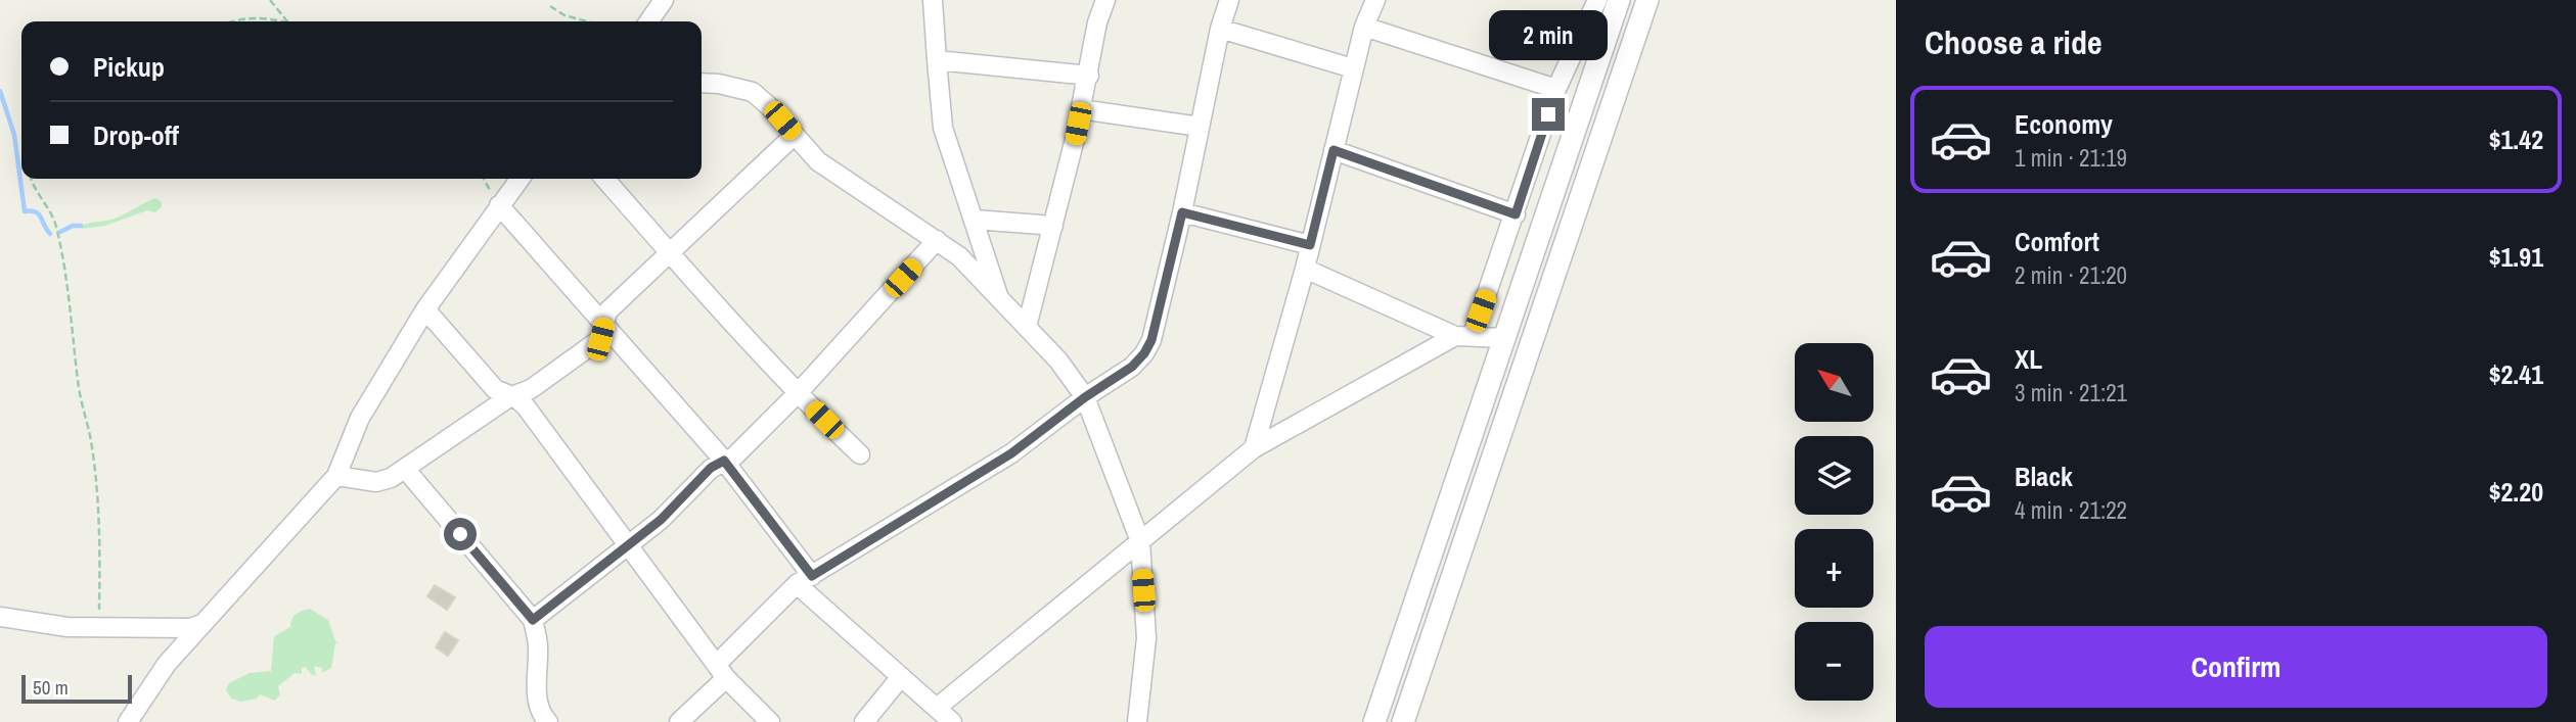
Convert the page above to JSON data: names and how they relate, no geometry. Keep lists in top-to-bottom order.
{
  "scale_bar": "50 m",
  "north": "top left",
  "page": {
    "heading": "Choose a ride",
    "bubble": "2 min",
    "banner": ["Pickup", "Drop-off"],
    "list": [
      {
        "name": "Economy",
        "note": "1 min · 21:19",
        "value": "$1.42"
      },
      {
        "name": "Comfort",
        "note": "2 min · 21:20",
        "value": "$1.91"
      },
      {
        "name": "XL",
        "note": "3 min · 21:21",
        "value": "$2.41"
      },
      {
        "name": "Black",
        "note": "4 min · 21:22",
        "value": "$2.20"
      }
    ],
    "map_buttons": ["+", "−"],
    "buttons": "Confirm",
    "scale": "50 m"
  }
}
